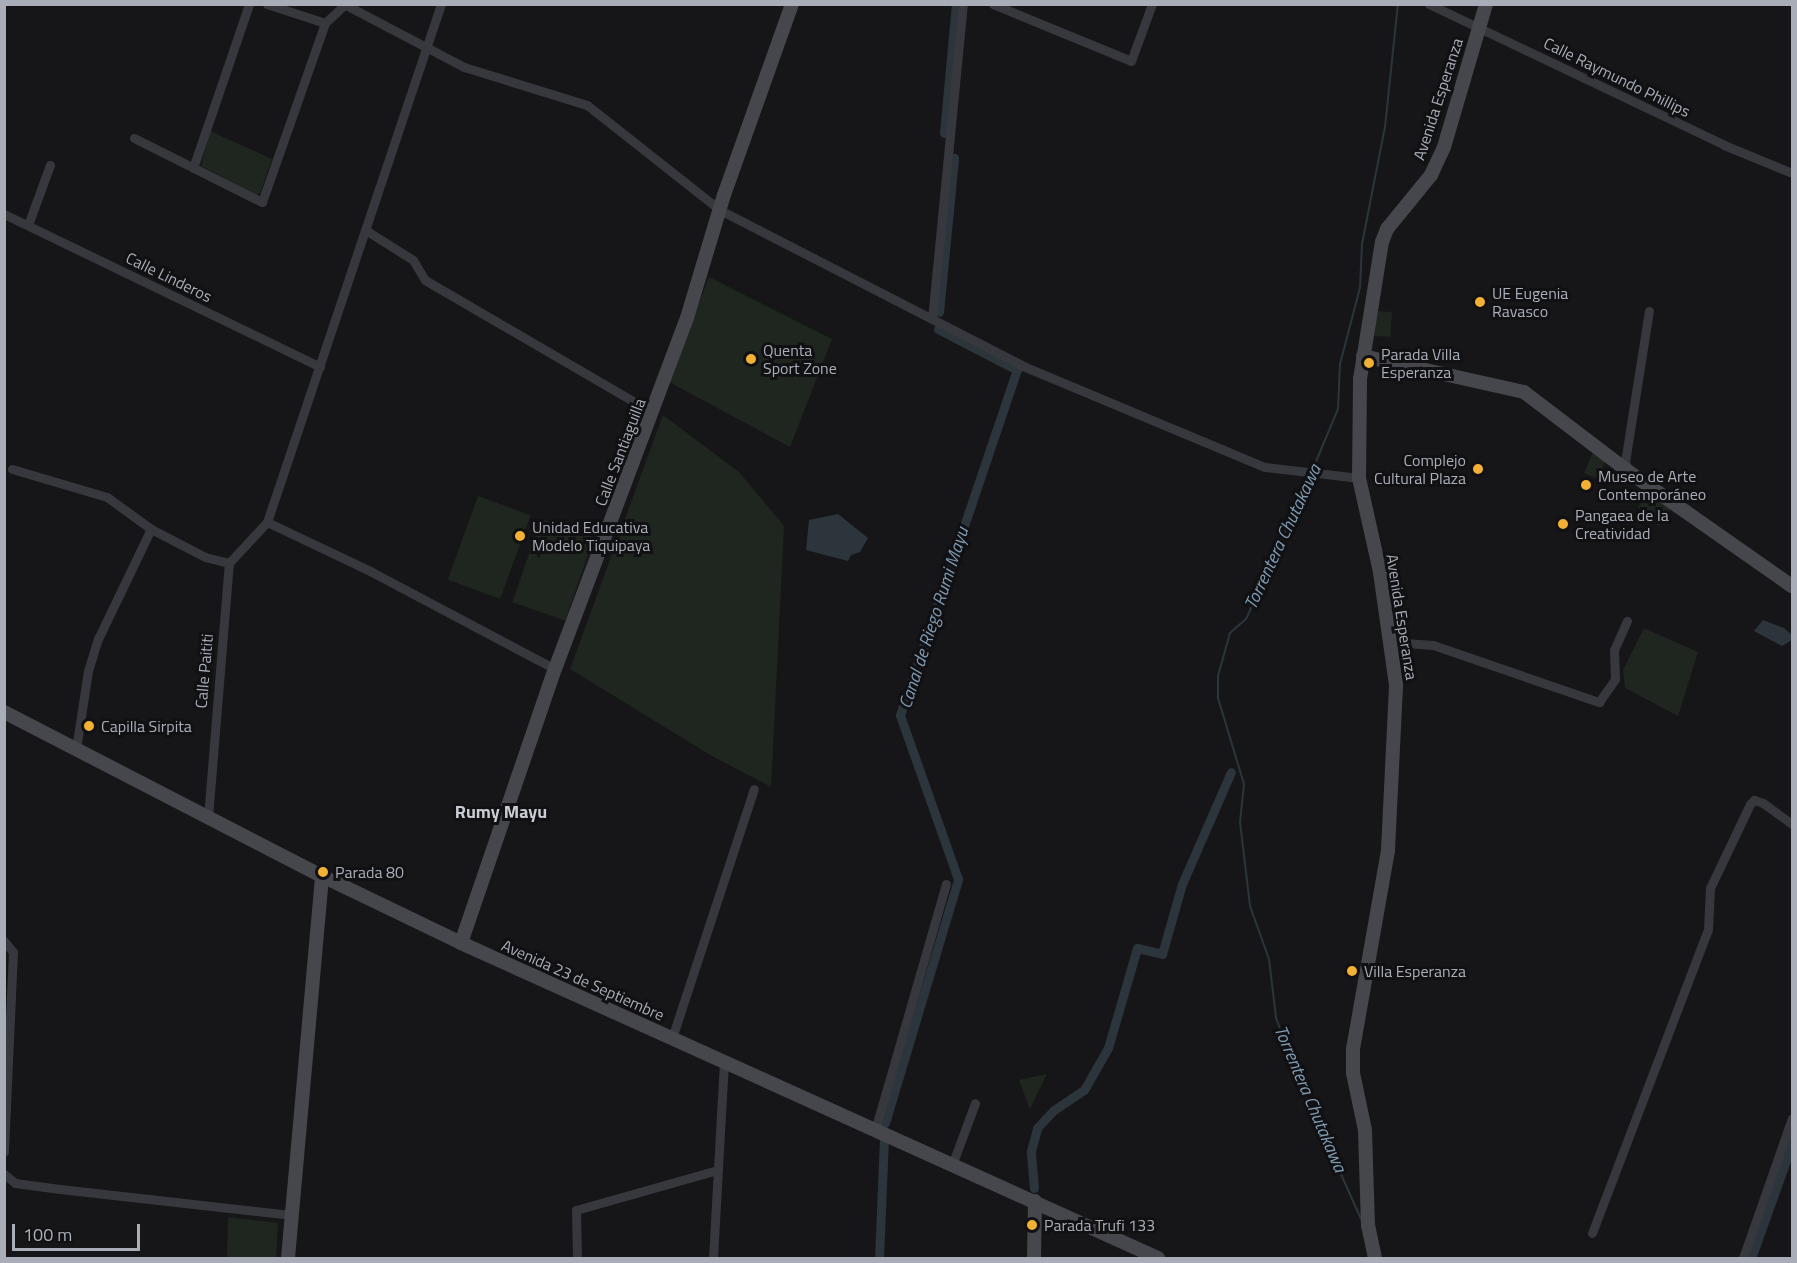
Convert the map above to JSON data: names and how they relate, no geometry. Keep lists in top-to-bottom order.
{
  "streets": {
    "main road": ["Avenida Esperanza", "Calle Santiaguilla", "Avenida 23 de Septiembre"],
    "street": ["Calle Raymundo Phillips", "Calle Linderos", "Calle Paititi"]
  },
  "crossings": [
    ["Calle Raymundo Phillips", "Avenida Esperanza"],
    ["Calle Santiaguilla", "Avenida 23 de Septiembre"],
    ["Calle Paititi", "Avenida 23 de Septiembre"]
  ],
  "districts": ["Rumy Mayu"],
  "water": ["Torrentera Chutakawa", "Canal de Riego Rumi Mayu"],
  "places": [
    "UE Eugenia Ravasco",
    "Quenta Sport Zone",
    "Parada Villa Esperanza",
    "Complejo Cultural Plaza",
    "Museo de Arte Contemporáneo",
    "Pangaea de la Creatividad",
    "Unidad Educativa Modelo Tiquipaya",
    "Capilla Sirpita",
    "Parada 80",
    "Villa Esperanza",
    "Parada Trufi 133"
  ],
  "scale_bar": "100 m"
}
